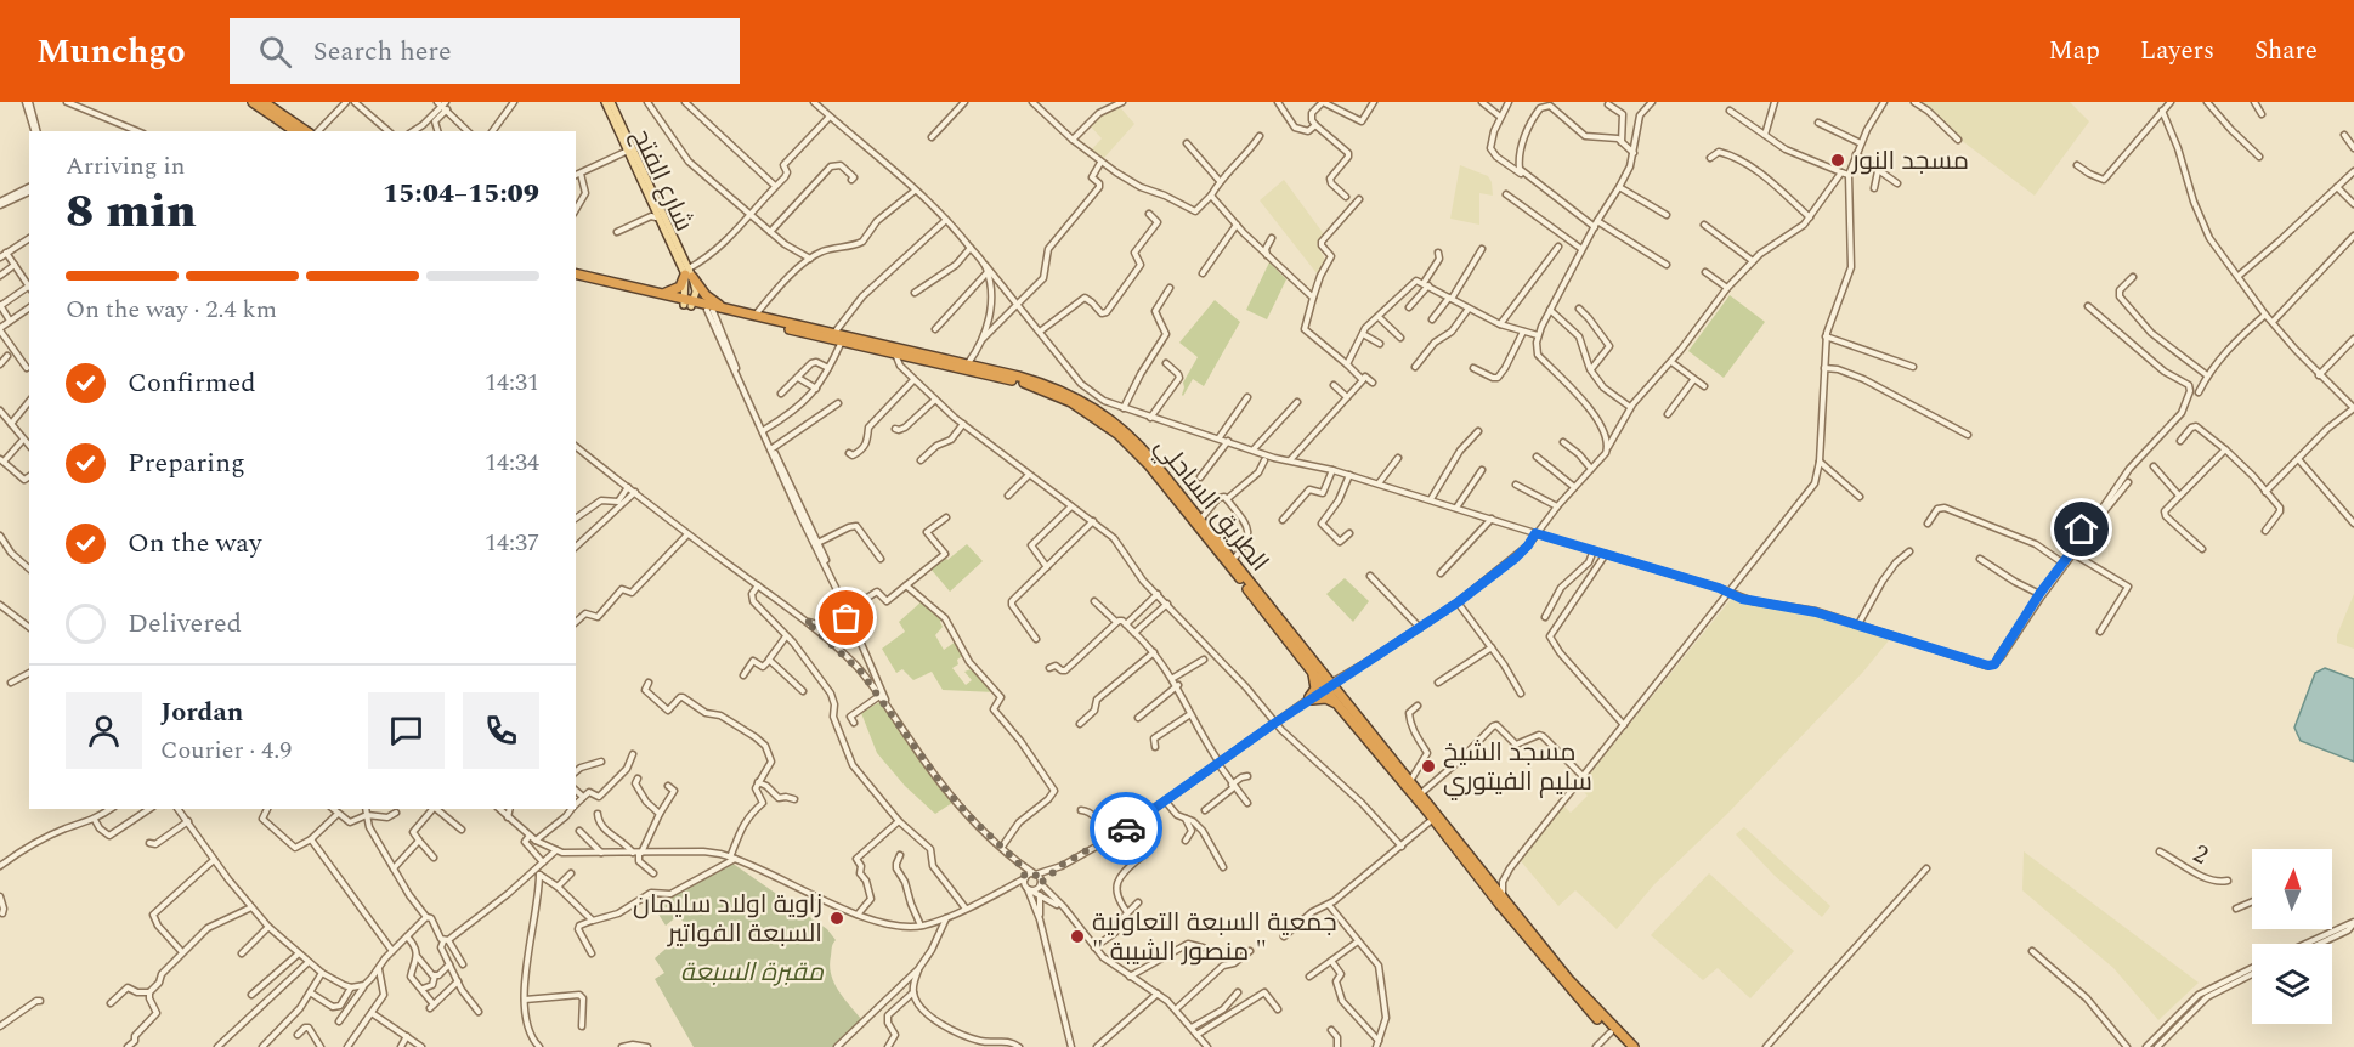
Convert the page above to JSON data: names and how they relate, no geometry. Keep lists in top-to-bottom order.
{
  "streets": {
    "highway": ["الطريق الساحلي"],
    "main road": ["شارع الفتح"],
    "street": ["2"]
  },
  "parks": ["مقبرة السبعة"],
  "places": [
    "مسجد النور",
    "مسجد الشيخ سليم الفيتوري",
    "زاوية اولاد سليمان السبعة الفواتير",
    "جمعية السبعة التعاونية \" منصور الشيبة \""
  ],
  "north": "top",
  "page": {
    "header": "Munchgo",
    "search": "Search here",
    "nav": ["Map", "Layers", "Share"],
    "heading": ["8 min", "Arriving in", "15:04–15:09"],
    "panel": ["Jordan", "Courier · 4.9"],
    "bar": "On the way · 2.4 km",
    "list": [
      ["Confirmed", "14:31"],
      ["Preparing", "14:34"],
      ["On the way", "14:37"],
      "Delivered"
    ]
  }
}
